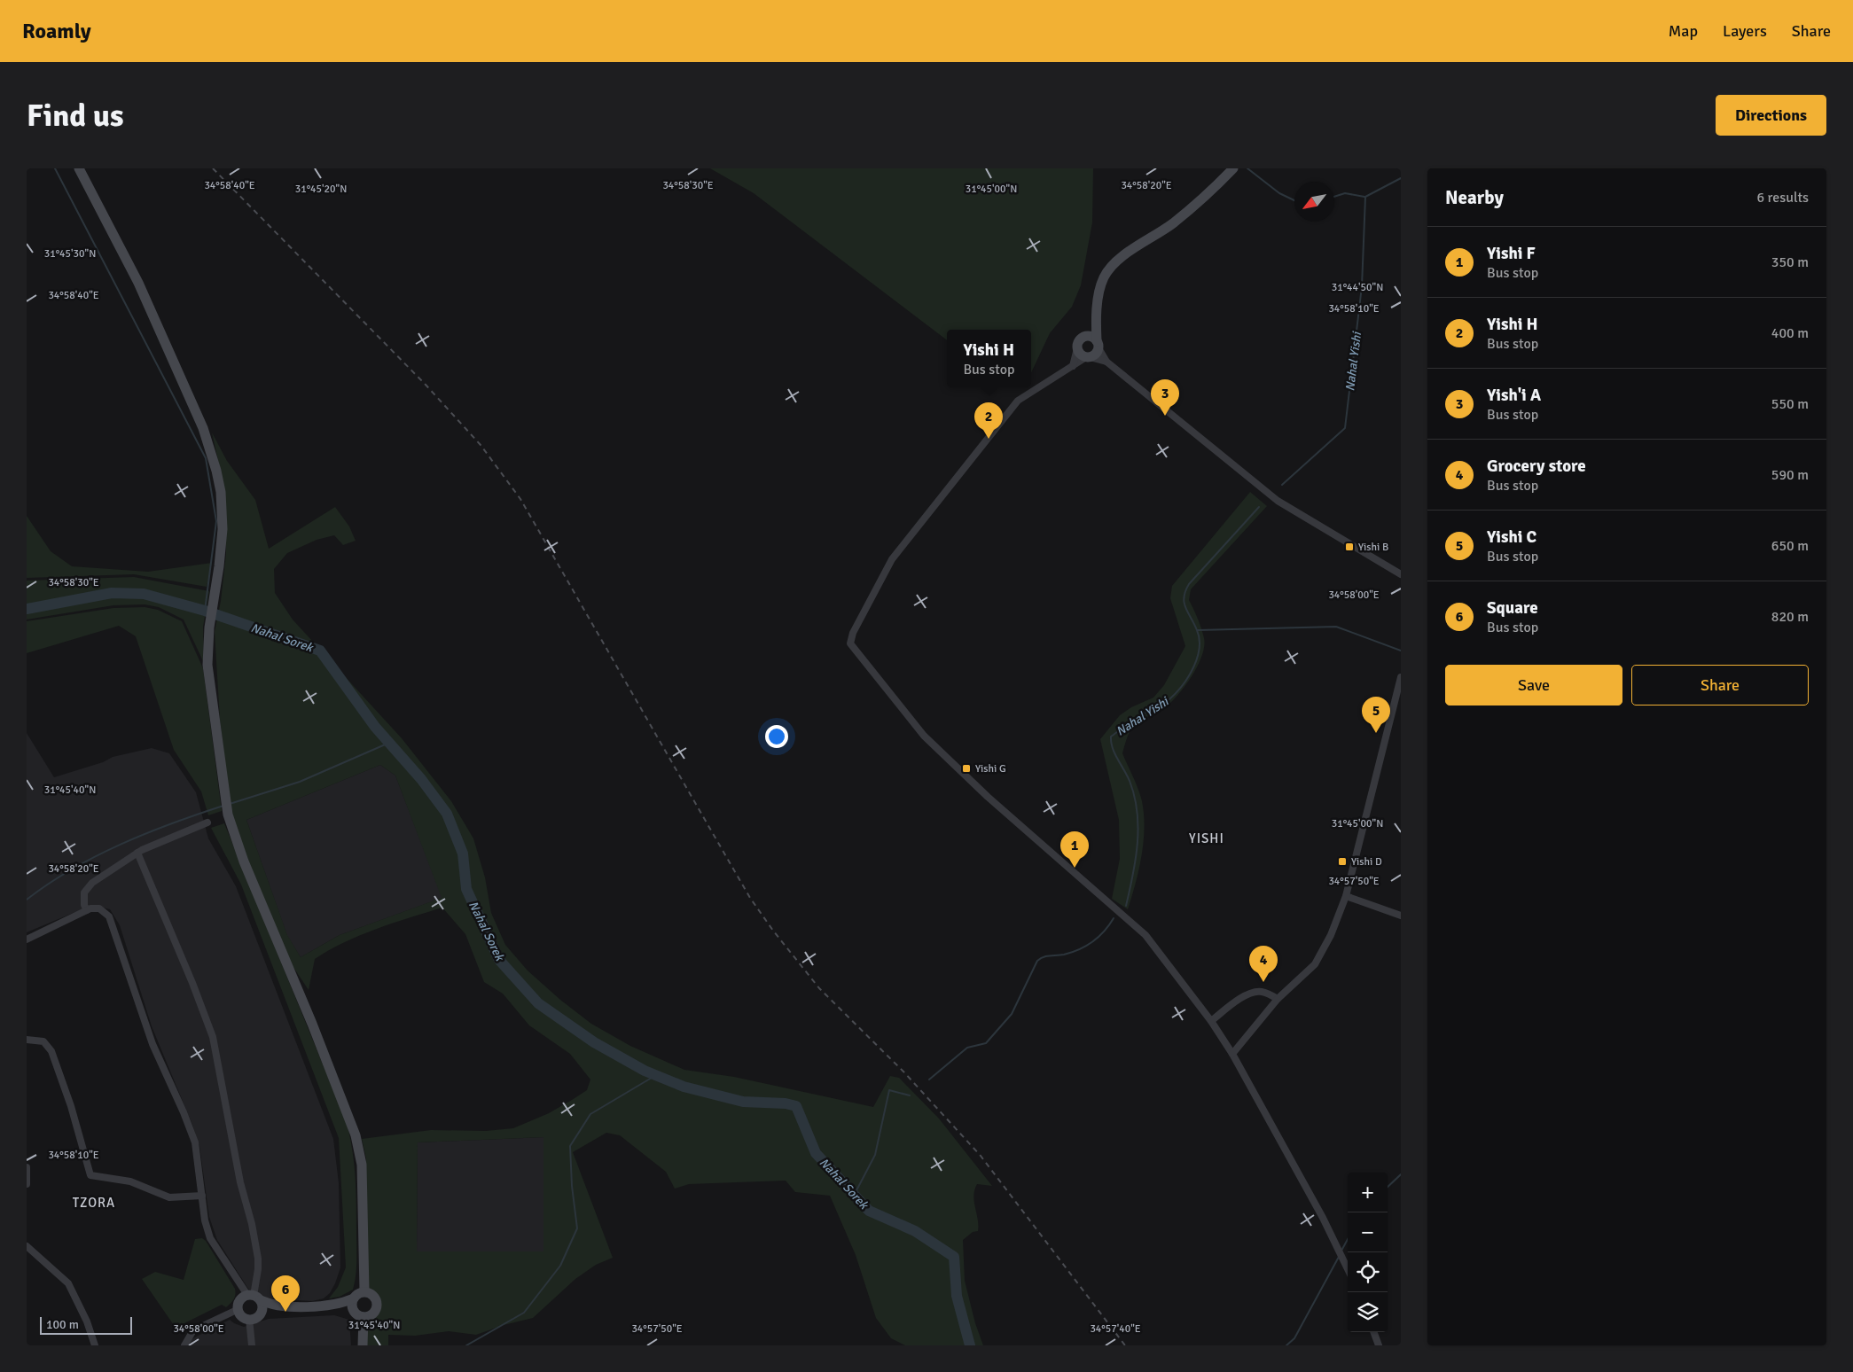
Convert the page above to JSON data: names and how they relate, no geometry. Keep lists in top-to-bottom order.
{
  "districts": ["YISHI", "TZORA"],
  "water": ["Nahal Yishi", "Nahal Sorek"],
  "places": {
    "transit": ["Yishi B", "Yishi G", "Yishi D"]
  },
  "scale_bar": "100 m",
  "north": "bottom left",
  "page": {
    "header": "Roamly",
    "nav": ["Map", "Layers", "Share"],
    "buttons": [
      "Directions",
      ["Save", "Share"]
    ],
    "title": "Find us",
    "heading": ["Nearby", "6 results"],
    "list": [
      {
        "mark": "1",
        "name": "Yishi F",
        "note": "Bus stop",
        "value": "350 m"
      },
      {
        "mark": "2",
        "name": "Yishi H",
        "note": "Bus stop",
        "value": "400 m"
      },
      {
        "mark": "3",
        "name": "Yish'i A",
        "note": "Bus stop",
        "value": "550 m"
      },
      {
        "mark": "4",
        "name": "Grocery store",
        "note": "Bus stop",
        "value": "590 m"
      },
      {
        "mark": "5",
        "name": "Yishi C",
        "note": "Bus stop",
        "value": "650 m"
      },
      {
        "mark": "6",
        "name": "Square",
        "note": "Bus stop",
        "value": "820 m"
      }
    ],
    "popup": ["Yishi H", "Bus stop"],
    "pins": [
      "3",
      "2",
      "5",
      "1",
      "4",
      "6"
    ],
    "map_buttons": ["+", "−"],
    "scale": "100 m"
  },
  "coordinates": [
    "34°58'30\"E",
    "34°58'40\"E",
    "34°58'20\"E",
    "31°45'00\"N",
    "31°45'20\"N",
    "31°45'30\"N",
    "31°44'50\"N",
    "34°58'10\"E",
    "34°58'00\"E",
    "31°45'40\"N",
    "34°57'50\"E",
    "34°57'40\"E"
  ]
}
